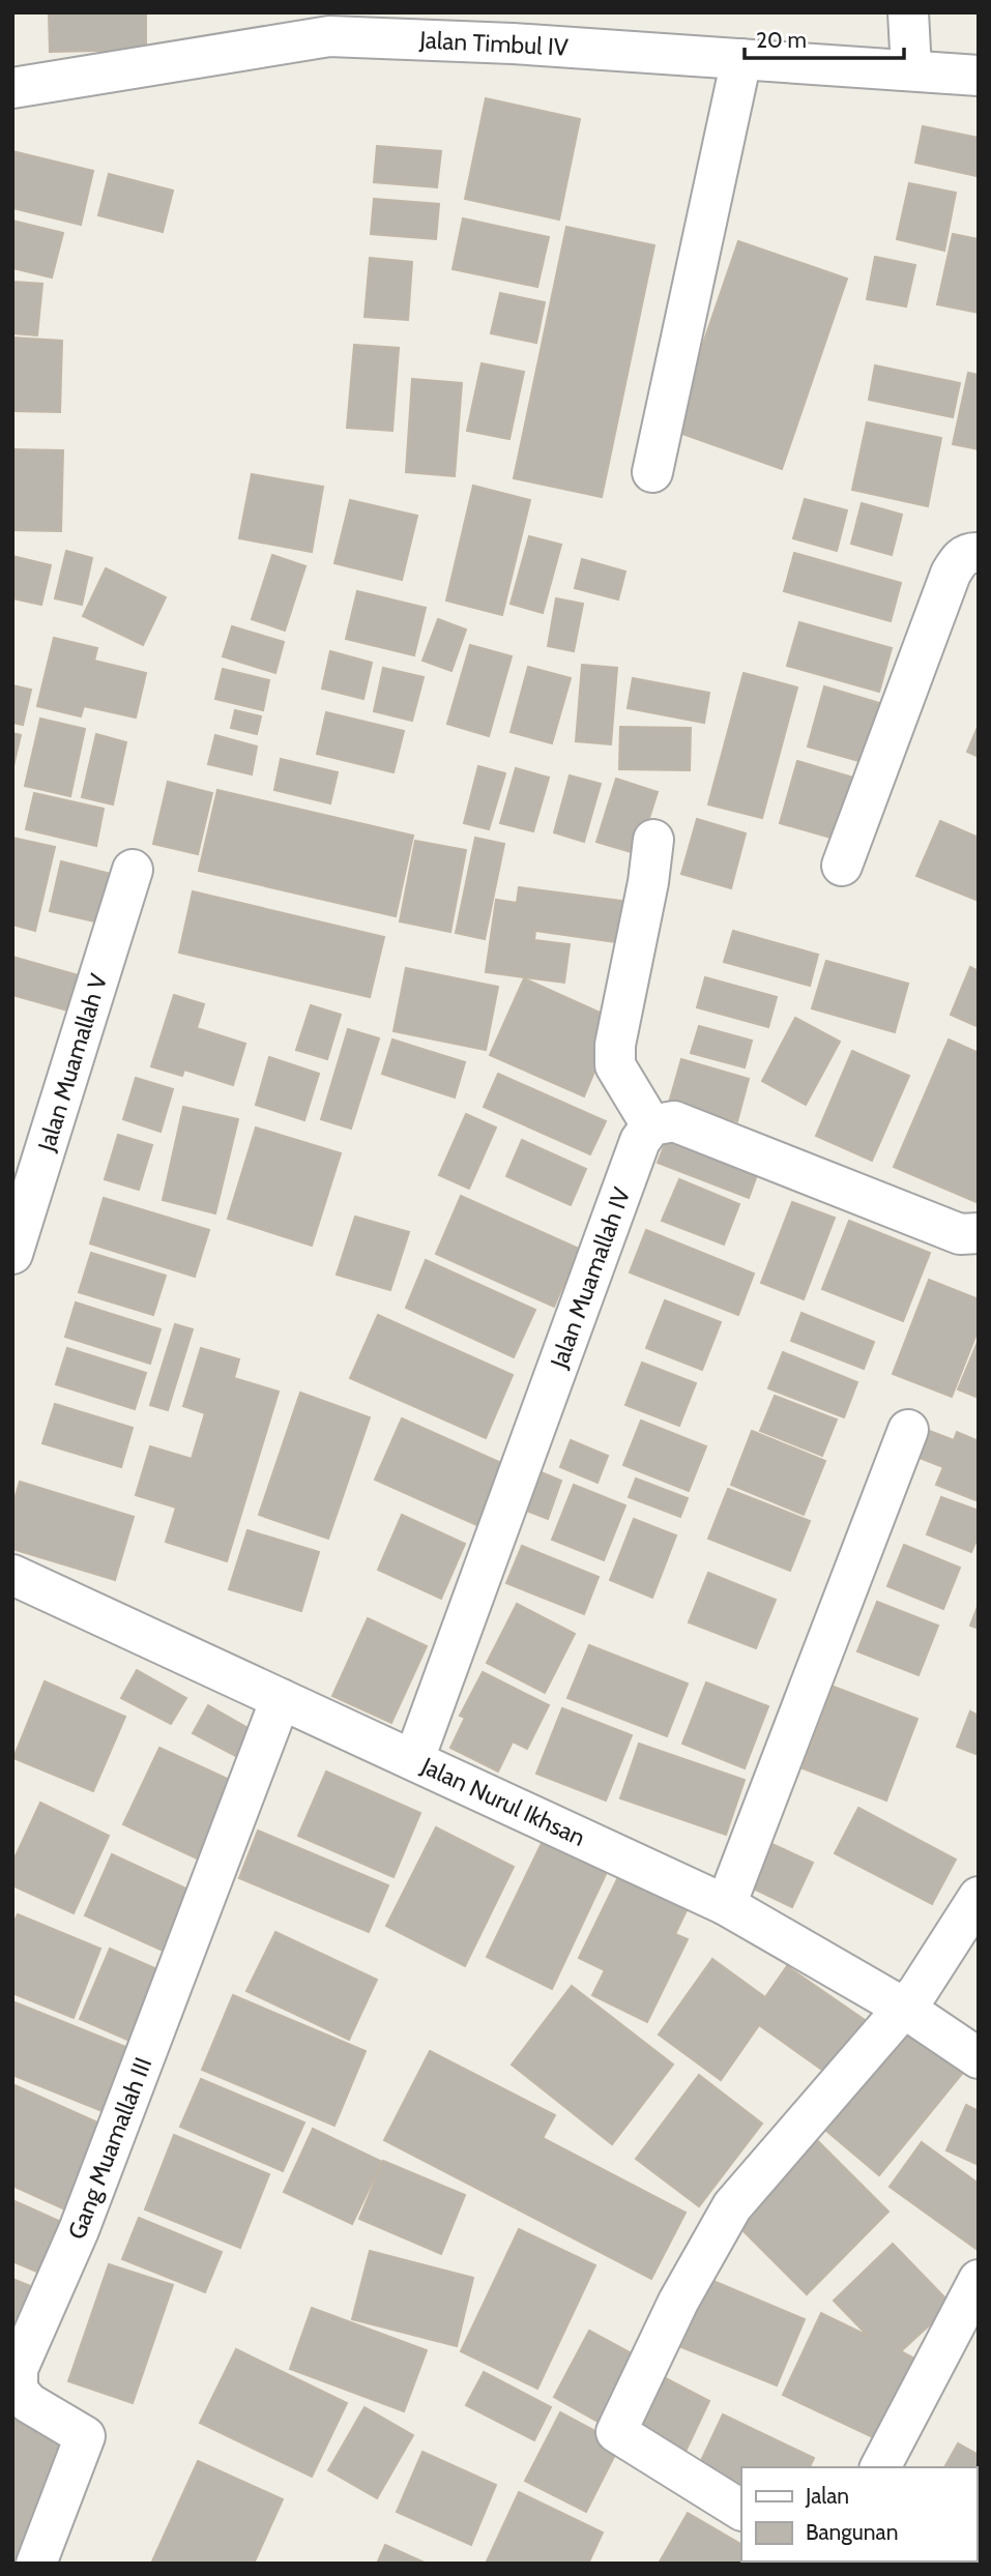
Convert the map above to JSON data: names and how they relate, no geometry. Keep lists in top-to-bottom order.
{
  "streets": {
    "street": [
      "Jalan Timbul IV",
      "Jalan Muamallah V",
      "Jalan Muamallah IV",
      "Jalan Nurul Ikhsan",
      "Gang Muamallah III"
    ]
  },
  "crossings": [
    ["Jalan Muamallah IV", "Jalan Nurul Ikhsan"],
    ["Jalan Nurul Ikhsan", "Gang Muamallah III"]
  ],
  "legend": ["Jalan", "Bangunan"],
  "scale_bar": "20 m"
}
